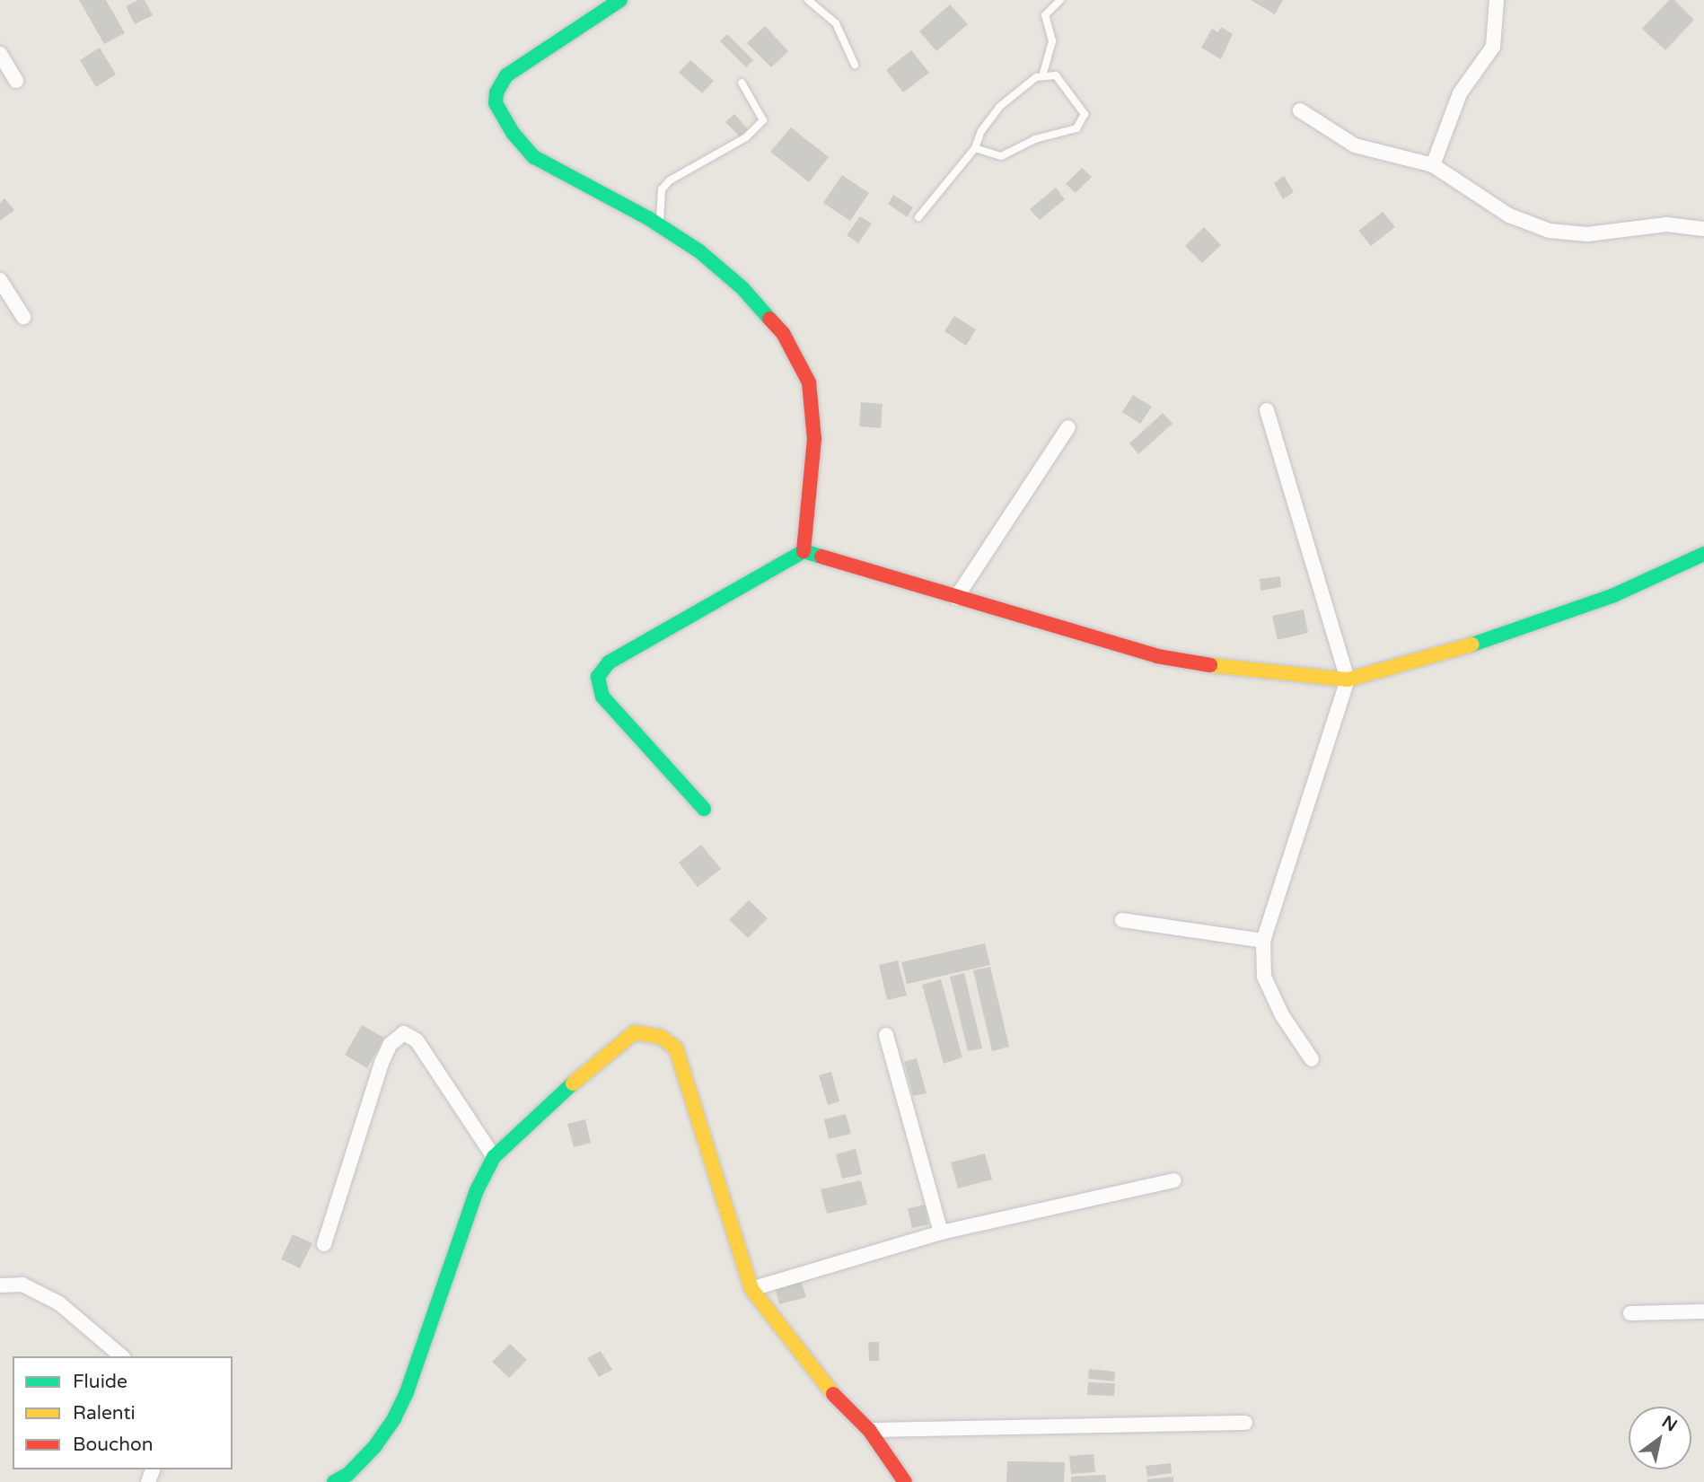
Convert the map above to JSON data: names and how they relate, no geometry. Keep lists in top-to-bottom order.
{
  "legend": ["Fluide", "Ralenti", "Bouchon"],
  "north": "top right"
}
